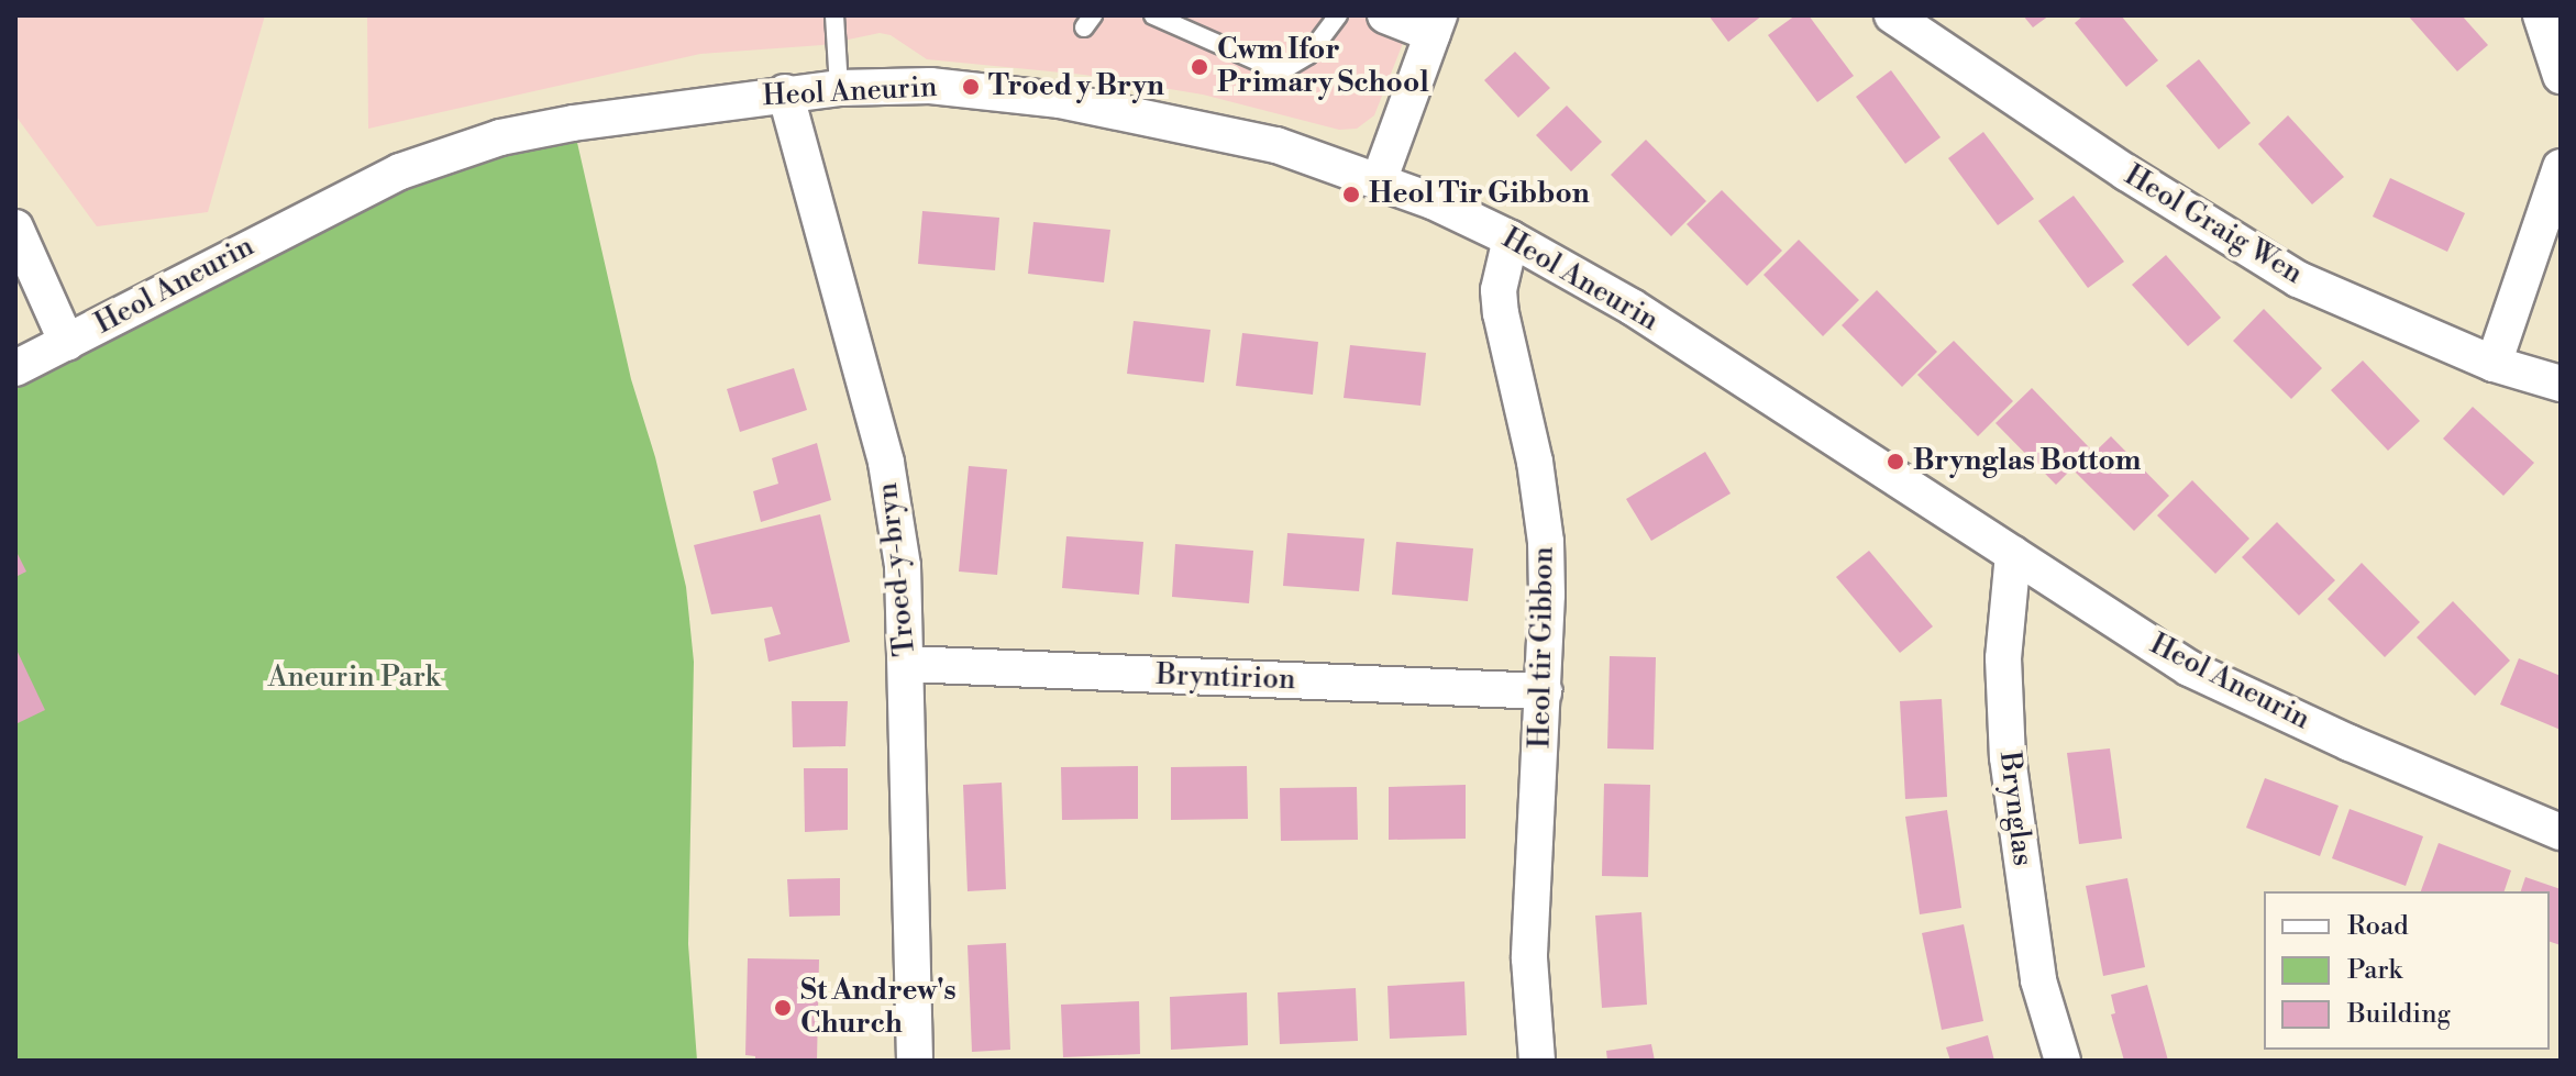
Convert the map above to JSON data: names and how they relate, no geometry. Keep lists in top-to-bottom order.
{
  "streets": {
    "street": [
      "Heol Aneurin",
      "Heol Graig Wen",
      "Troed-y-bryn",
      "Heol tir Gibbon",
      "Bryntirion",
      "Brynglas"
    ]
  },
  "crossings": [
    ["Heol Aneurin", "Troed-y-bryn"],
    ["Heol Aneurin", "Heol tir Gibbon"],
    ["Heol Aneurin", "Brynglas"],
    ["Troed-y-bryn", "Bryntirion"],
    ["Heol tir Gibbon", "Bryntirion"]
  ],
  "parks": ["Aneurin Park"],
  "places": [
    "Cwm Ifor Primary School",
    "Troed y Bryn",
    "Heol Tir Gibbon",
    "Brynglas Bottom",
    "St Andrew's Church"
  ],
  "legend": ["Road", "Park", "Building"]
}
